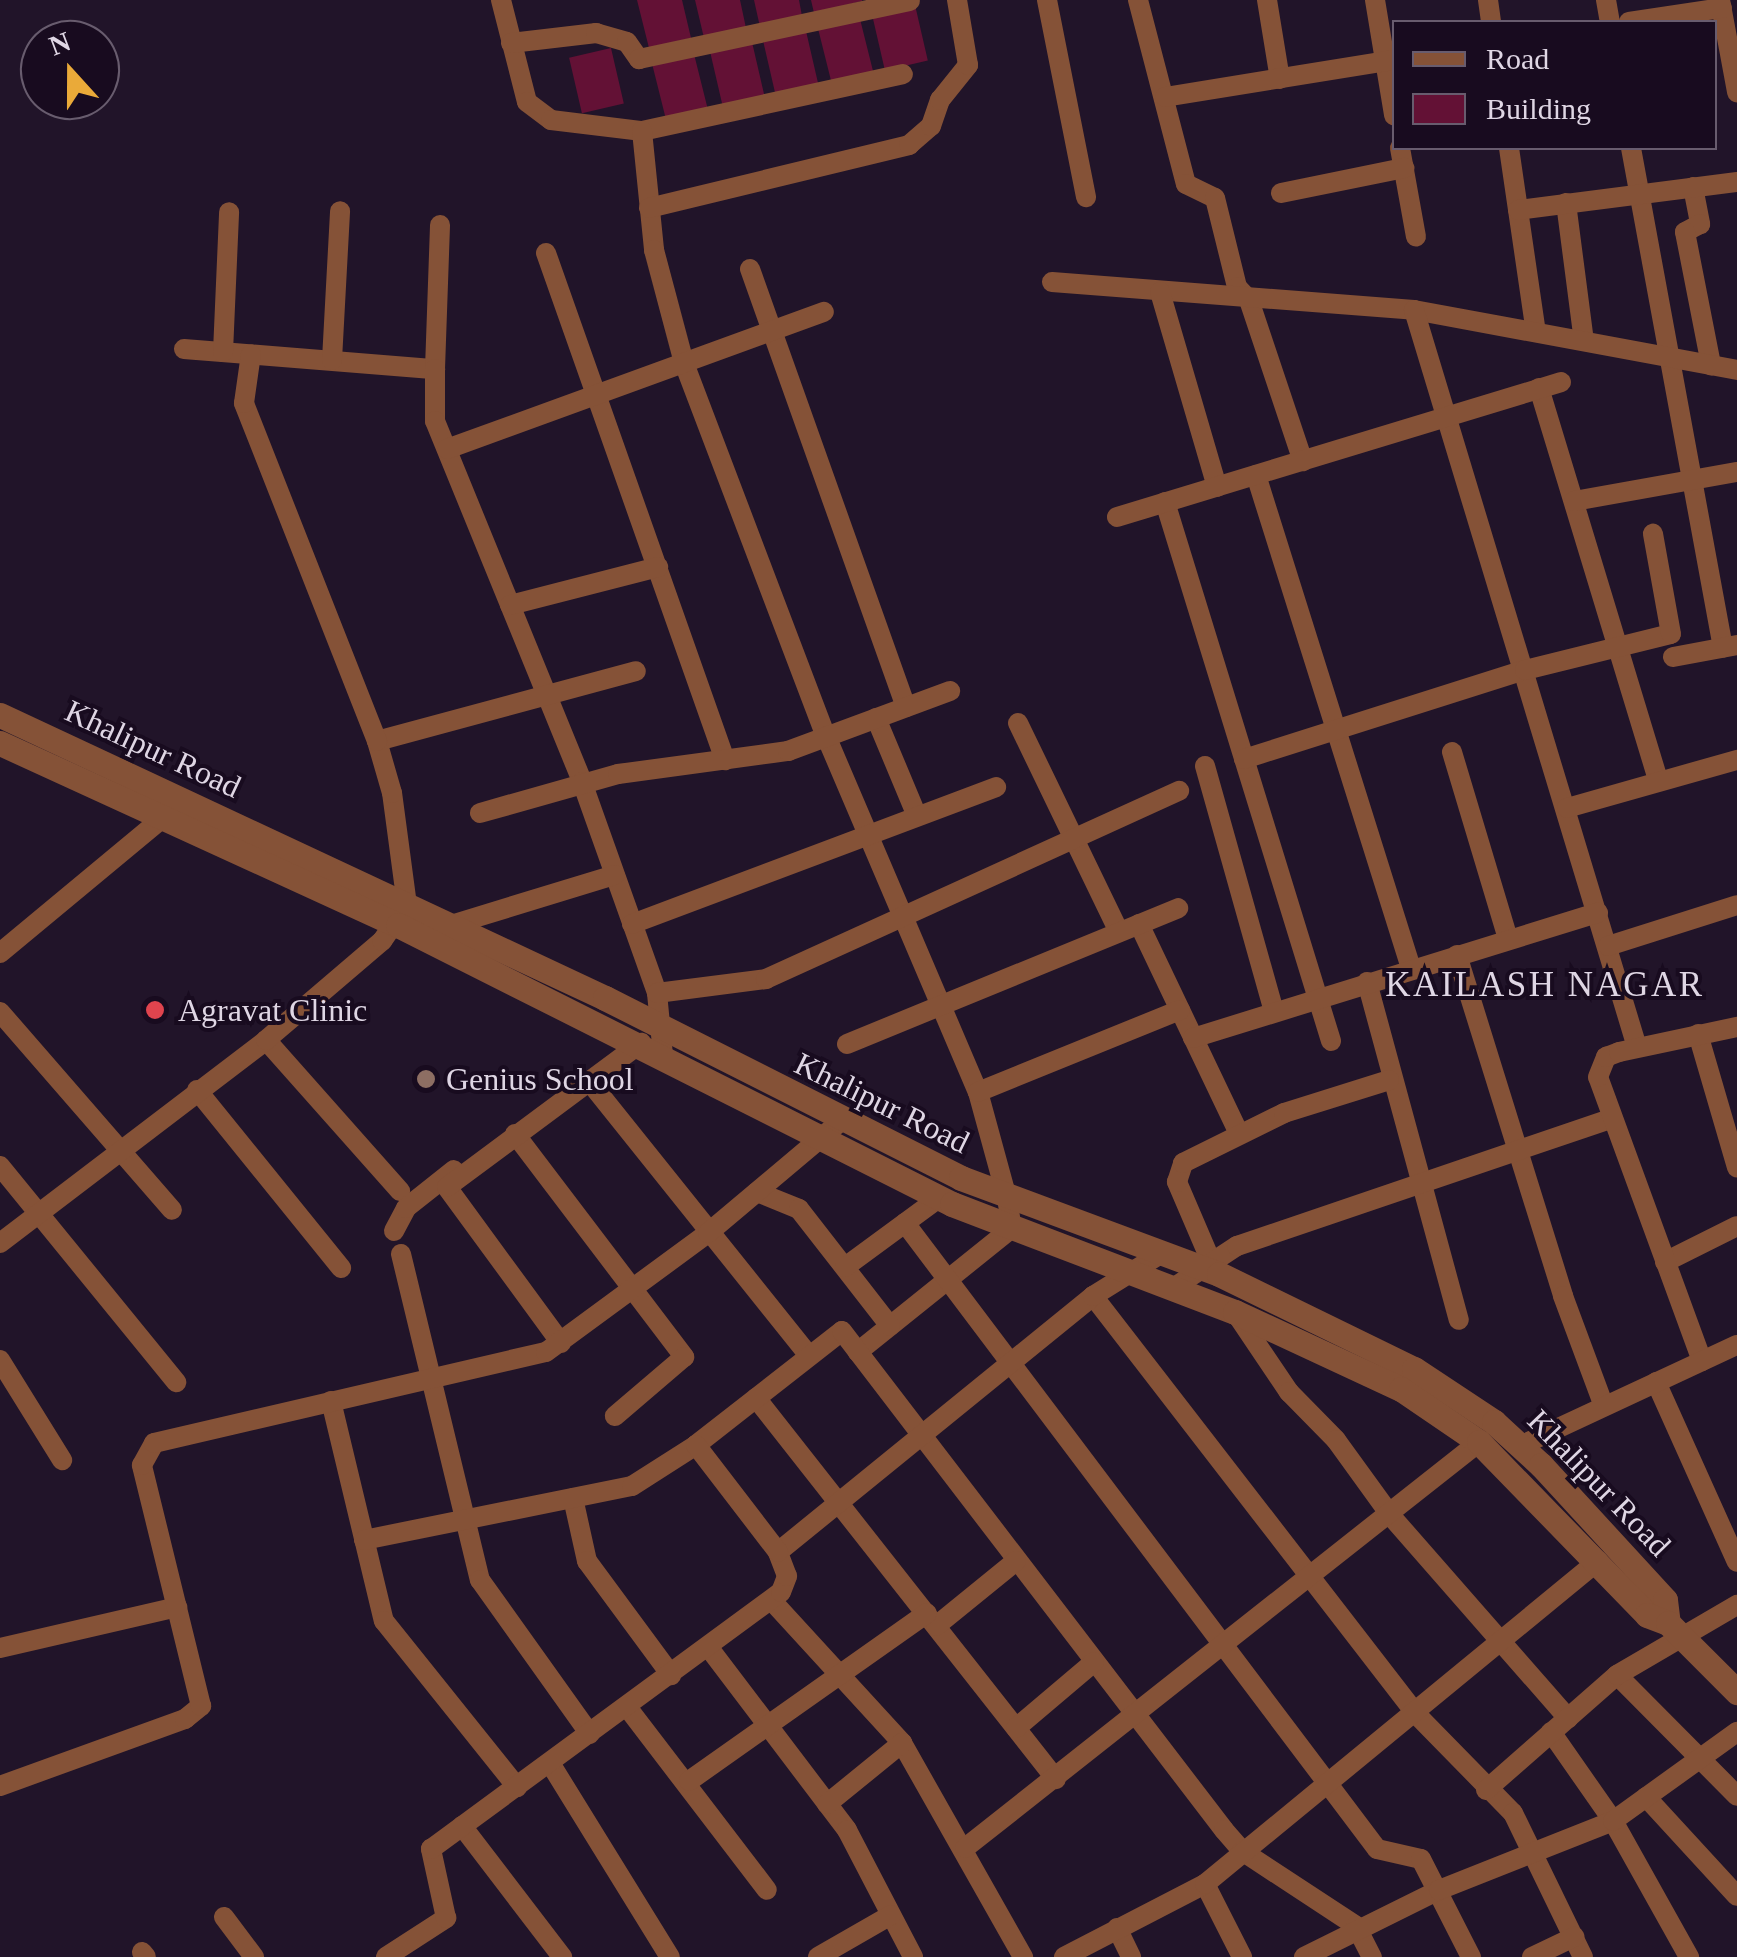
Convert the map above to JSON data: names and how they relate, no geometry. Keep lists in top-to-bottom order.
{
  "streets": {
    "street": ["Khalipur Road"]
  },
  "districts": ["KAILASH NAGAR"],
  "places": ["Agravat Clinic", "Genius School"],
  "legend": ["Road", "Building"],
  "north": "top"
}
